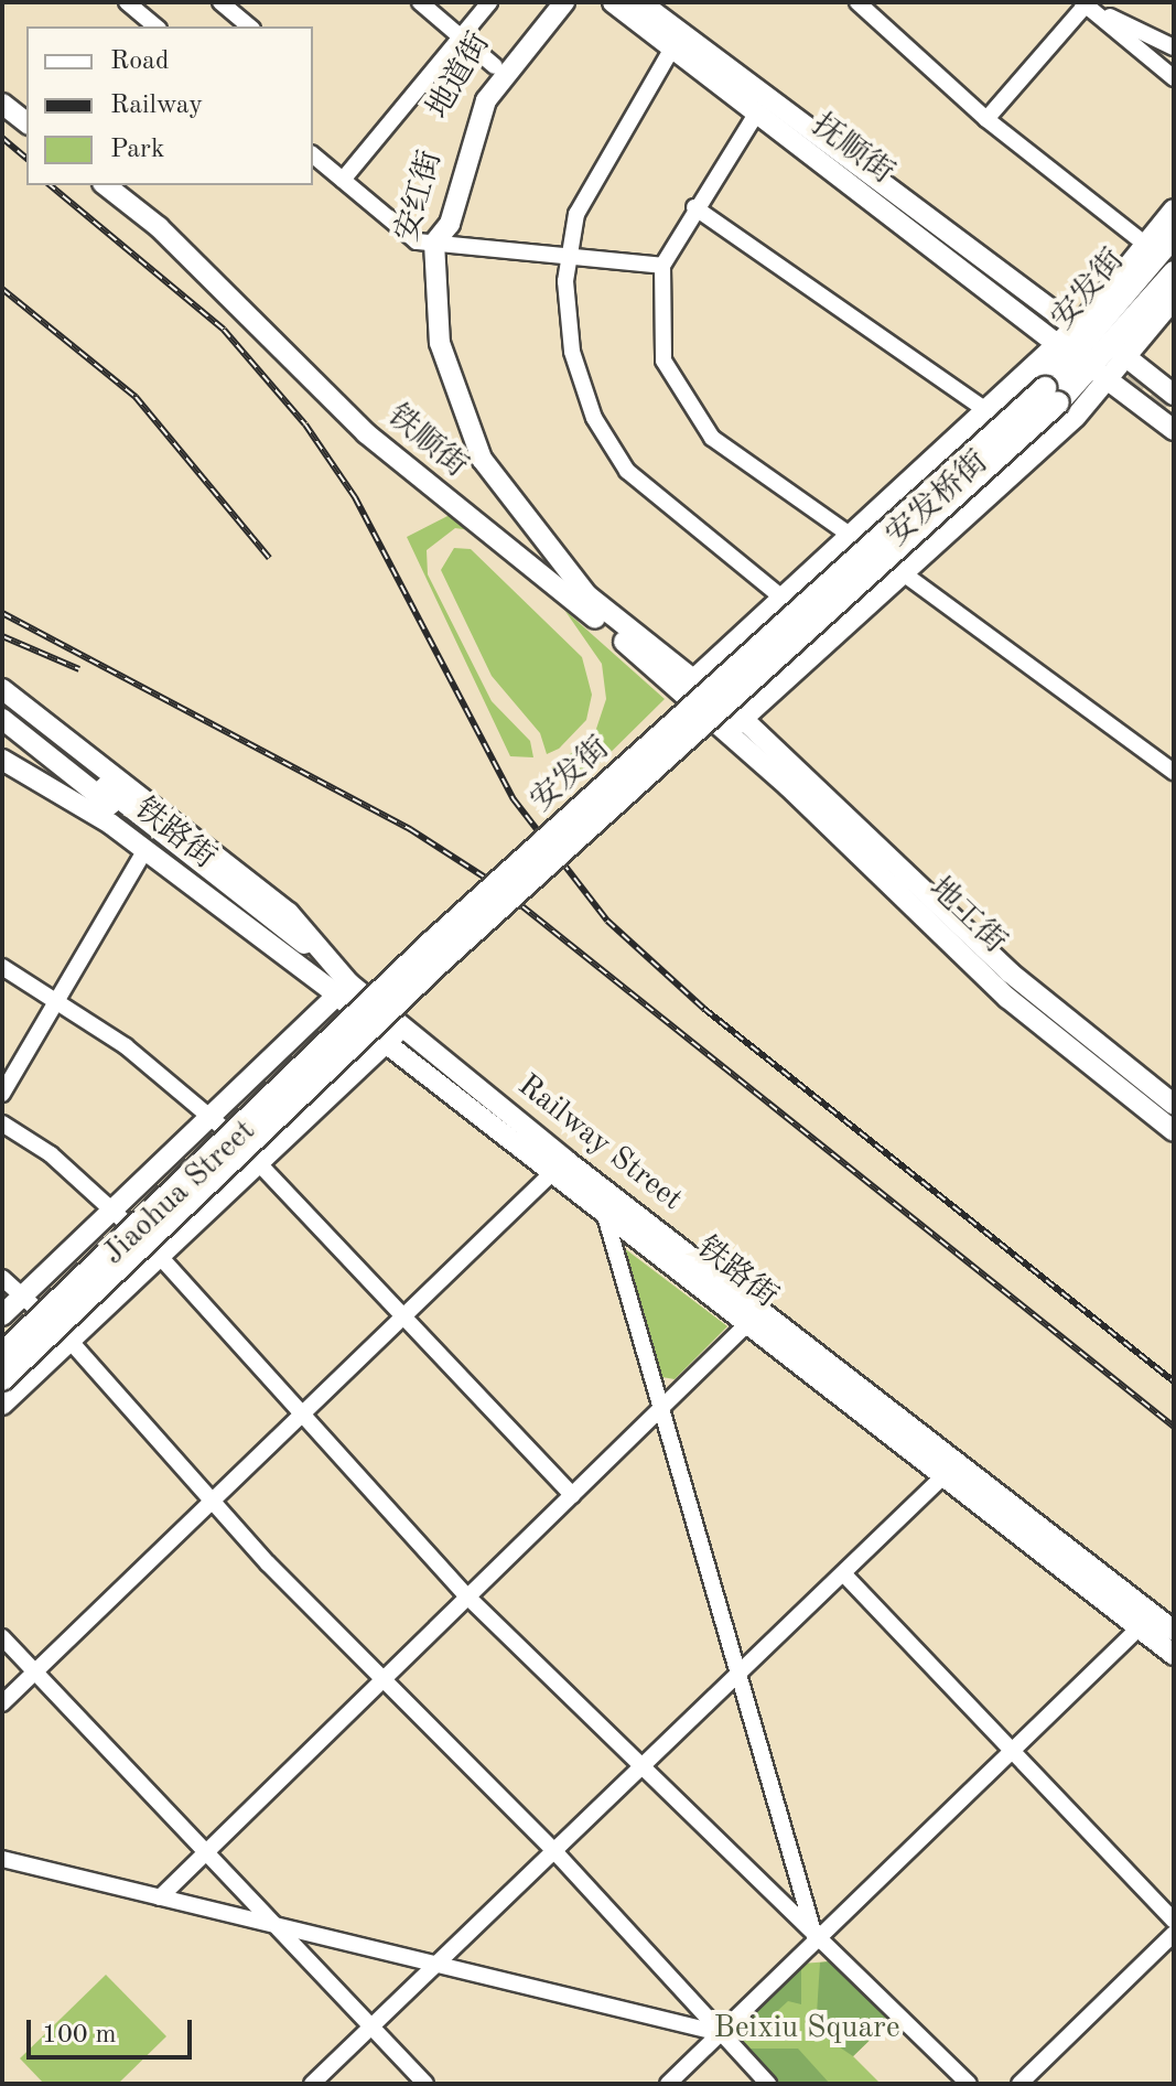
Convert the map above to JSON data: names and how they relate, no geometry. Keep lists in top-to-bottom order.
{
  "streets": {
    "highway": ["安发街"],
    "main road": [
      "地道街",
      "抚顺街",
      "安红街",
      "铁顺街",
      "安发桥街",
      "铁路街",
      "地工街",
      "Railway Street",
      "Jiaohua Street"
    ]
  },
  "crossings": [
    ["地道街", "安红街"],
    ["抚顺街", "安发街"],
    ["抚顺街", "安发桥街"],
    ["安红街", "铁顺街"],
    ["安发街", "安发桥街"],
    ["铁顺街", "安发桥街"],
    ["铁顺街", "地工街"],
    ["安发桥街", "地工街"],
    ["铁路街", "Railway Street"],
    ["铁路街", "Jiaohua Street"],
    ["Railway Street", "Jiaohua Street"]
  ],
  "parks": ["Beixiu Square"],
  "legend": ["Road", "Railway", "Park"],
  "scale_bar": "100 m"
}
